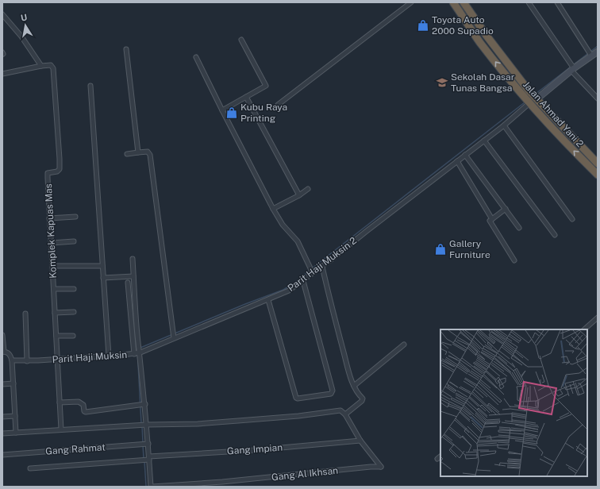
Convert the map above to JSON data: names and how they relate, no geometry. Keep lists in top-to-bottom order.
{
  "streets": {
    "highway": ["Jalan Ahmad Yani 2"],
    "street": [
      "Komplek Kapuas Mas",
      "Parit Haji Muksin 2",
      "Parit Haji Muksin",
      "Gang Rahmat",
      "Gang Impian",
      "Gang Al Ikhsan"
    ]
  },
  "crossings": [
    ["Jalan Ahmad Yani 2", "Parit Haji Muksin 2"],
    ["Komplek Kapuas Mas", "Parit Haji Muksin"],
    ["Parit Haji Muksin 2", "Parit Haji Muksin"],
    ["Gang Impian", "Gang Al Ikhsan"]
  ],
  "places": {
    "shop": ["Toyota Auto 2000 Supadio", "Kubu Raya Printing", "Gallery Furniture"],
    "school or university": ["Sekolah Dasar Tunas Bangsa"]
  },
  "north": "top"
}
